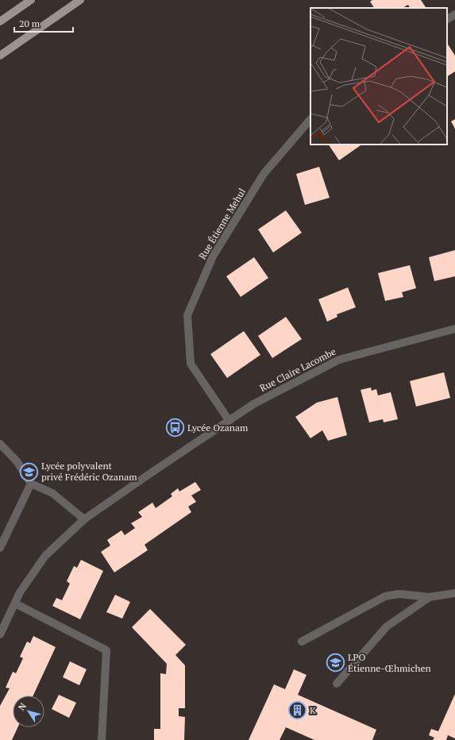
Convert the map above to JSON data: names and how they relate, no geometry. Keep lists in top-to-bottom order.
{
  "streets": {
    "street": ["Rue Étienne Mehul", "Rue Claire Lacombe"]
  },
  "crossings": [
    ["Rue Étienne Mehul", "Rue Claire Lacombe"]
  ],
  "places": {
    "bus stop": ["Lycée Ozanam"],
    "school or university": ["Lycée polyvalent privé Frédéric Ozanam", "LPO Étienne-Œhmichen"],
    "building": ["K"]
  },
  "scale_bar": "20 m",
  "north": "top left"
}
